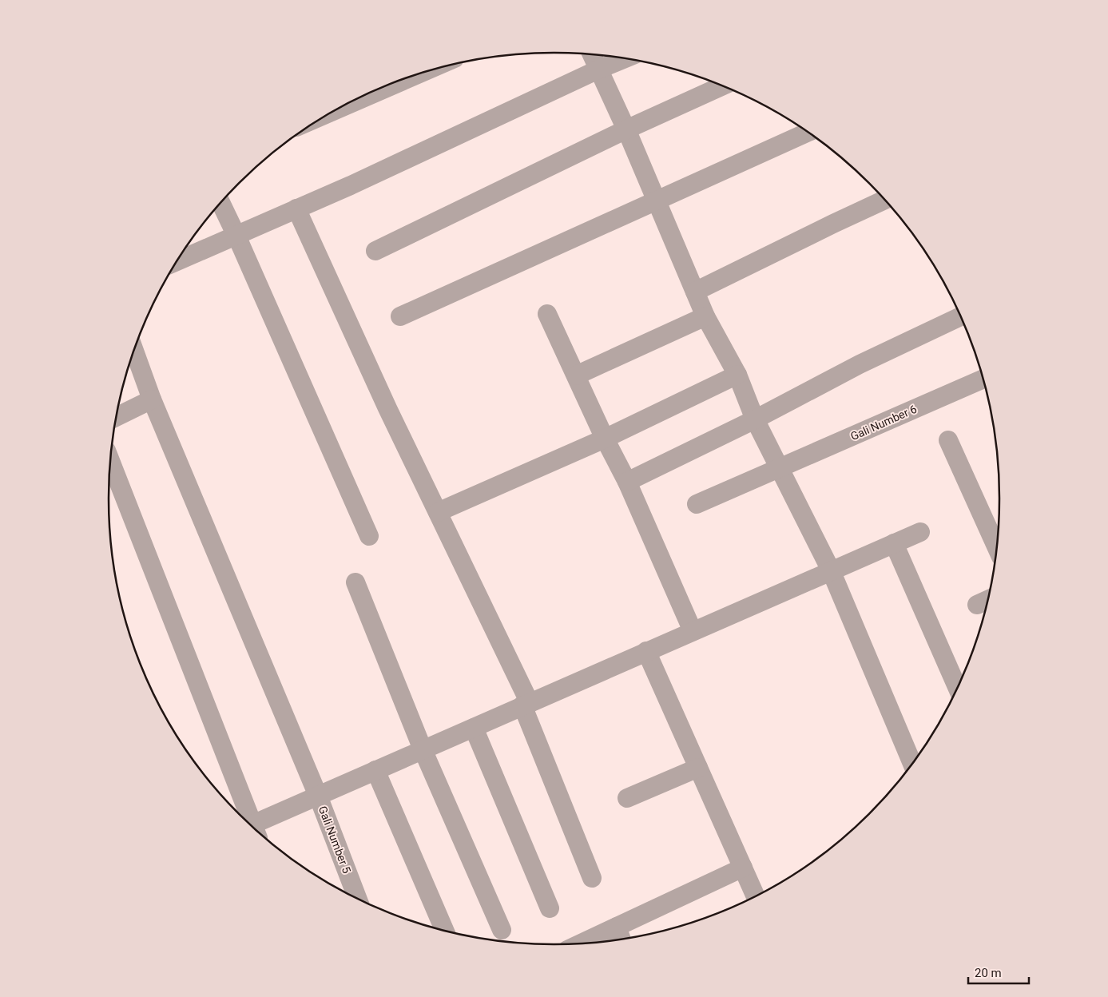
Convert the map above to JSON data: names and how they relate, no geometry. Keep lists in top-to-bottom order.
{
  "streets": {
    "street": ["Gali Number 6", "Gali Number 5"]
  },
  "scale_bar": "20 m"
}
